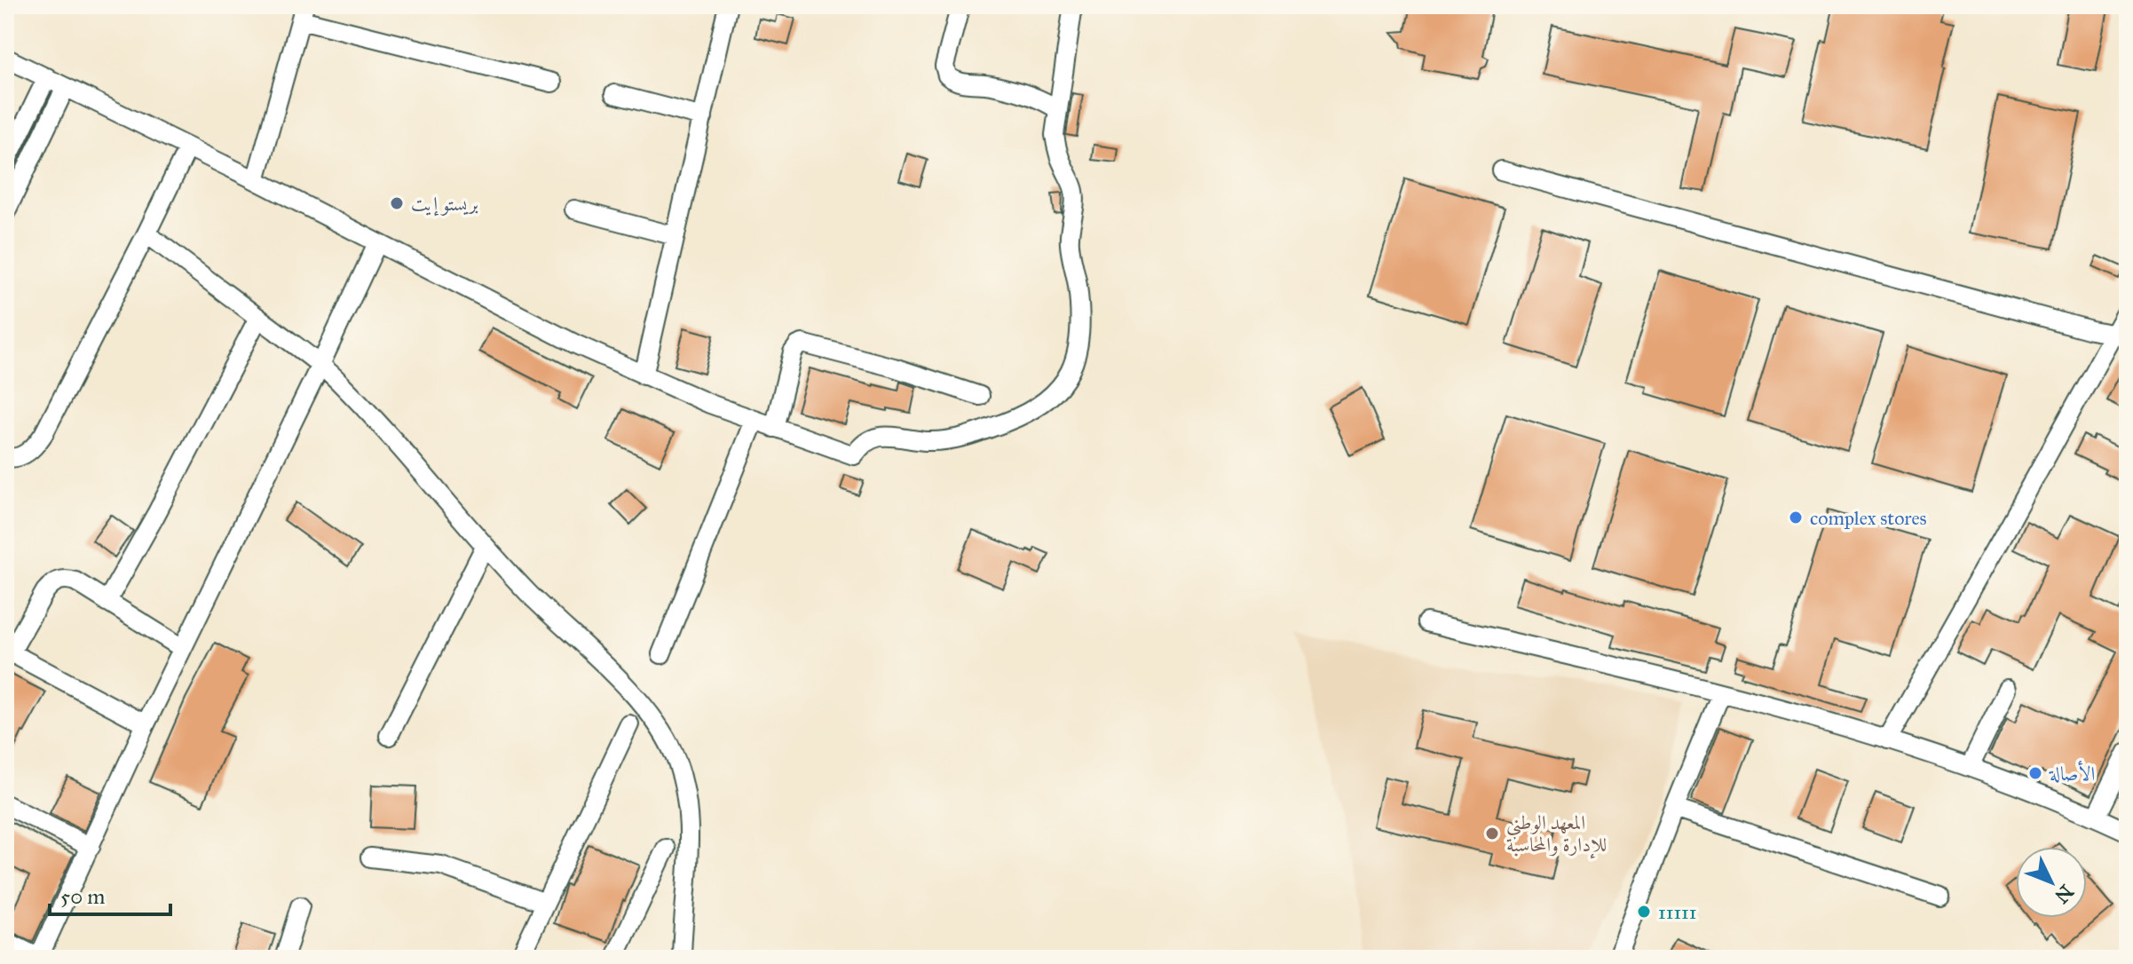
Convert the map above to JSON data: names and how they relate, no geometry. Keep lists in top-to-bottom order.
{
  "places": [
    "بريستو إيت",
    "complex stores",
    "الأصالة",
    "المعهد الوطني للإدارة والمحاسبة",
    "11111"
  ],
  "scale_bar": "50 m",
  "north": "bottom right"
}
